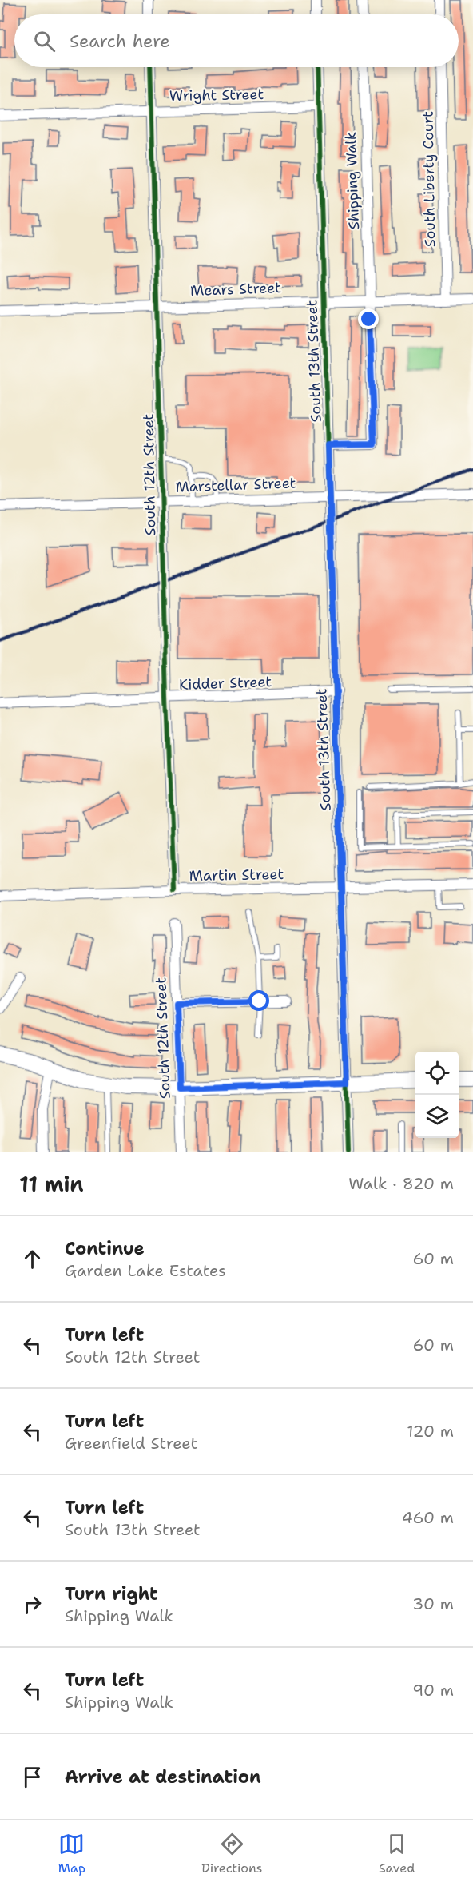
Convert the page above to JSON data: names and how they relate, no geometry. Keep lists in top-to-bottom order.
{
  "streets": {
    "street": [
      "Wright Street",
      "South Liberty Court",
      "Shipping Walk",
      "Mears Street",
      "South 13th Street",
      "South 12th Street",
      "Marstellar Street",
      "Kidder Street",
      "Martin Street"
    ]
  },
  "crossings": [
    ["Wright Street", "South 13th Street"],
    ["Wright Street", "South 12th Street"],
    ["South Liberty Court", "Mears Street"],
    ["Shipping Walk", "Mears Street"],
    ["Shipping Walk", "South 13th Street"],
    ["Mears Street", "South 13th Street"],
    ["Mears Street", "South 12th Street"],
    ["South 13th Street", "Marstellar Street"],
    ["South 13th Street", "Kidder Street"],
    ["South 13th Street", "Martin Street"],
    ["South 12th Street", "Marstellar Street"],
    ["South 12th Street", "Kidder Street"],
    ["South 12th Street", "Martin Street"]
  ],
  "page": {
    "search": "Search here",
    "heading": ["11 min", "Walk · 820 m"],
    "list": [
      ["Continue", "Garden Lake Estates", "60 m"],
      ["Turn left", "South 12th Street", "60 m"],
      ["Turn left", "Greenfield Street", "120 m"],
      ["Turn left", "South 13th Street", "460 m"],
      ["Turn right", "Shipping Walk", "30 m"],
      ["Turn left", "Shipping Walk", "90 m"],
      "Arrive at destination"
    ],
    "nav": ["Map", "Directions", "Saved"]
  }
}
